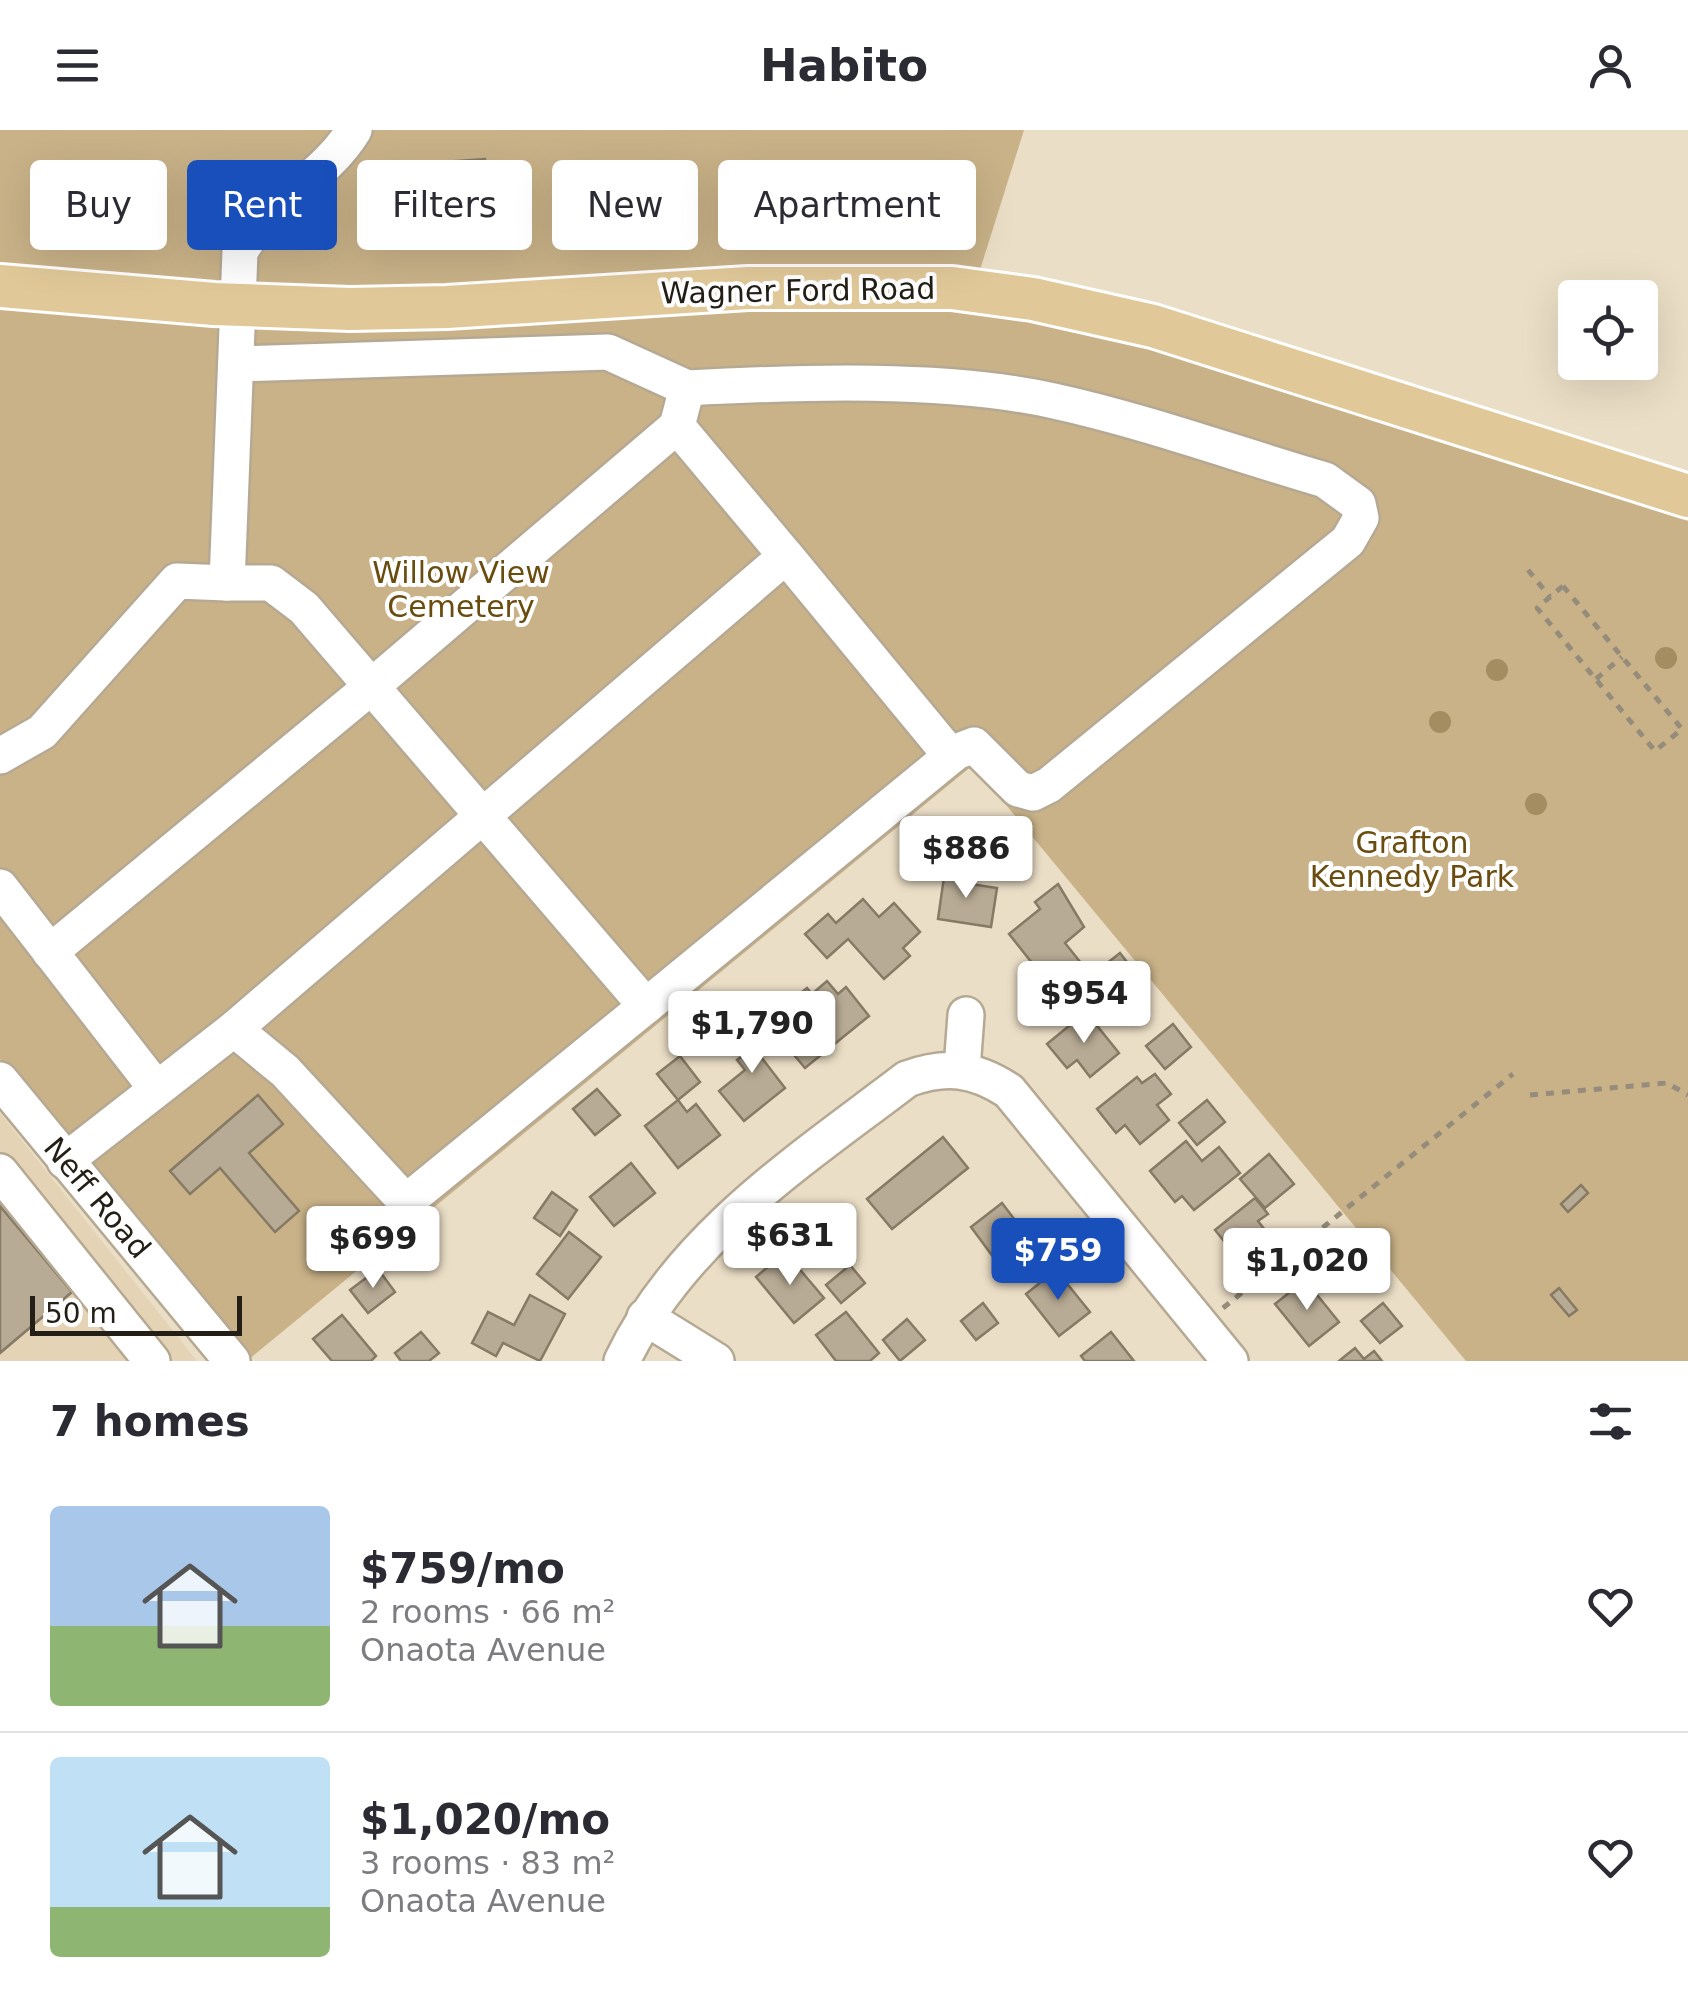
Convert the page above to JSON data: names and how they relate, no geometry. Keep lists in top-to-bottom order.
{
  "streets": {
    "main road": ["Wagner Ford Road"],
    "street": ["Neff Road"]
  },
  "parks": ["Willow View Cemetery", "Grafton Kennedy Park"],
  "scale_bar": "50 m",
  "page": {
    "header": "Habito",
    "chip": [
      "Buy",
      "Rent",
      "Filters",
      "New",
      "Apartment"
    ],
    "price": [
      "$886",
      "$954",
      "$1,790",
      "$631",
      "$699",
      "$759",
      "$1,020"
    ],
    "scale": "50 m",
    "heading": "7 homes",
    "list": [
      {
        "name": "$759/mo",
        "note": "2 rooms · 66 m² · Onaota Avenue"
      },
      {
        "name": "$1,020/mo",
        "note": "3 rooms · 83 m² · Onaota Avenue"
      }
    ]
  }
}
